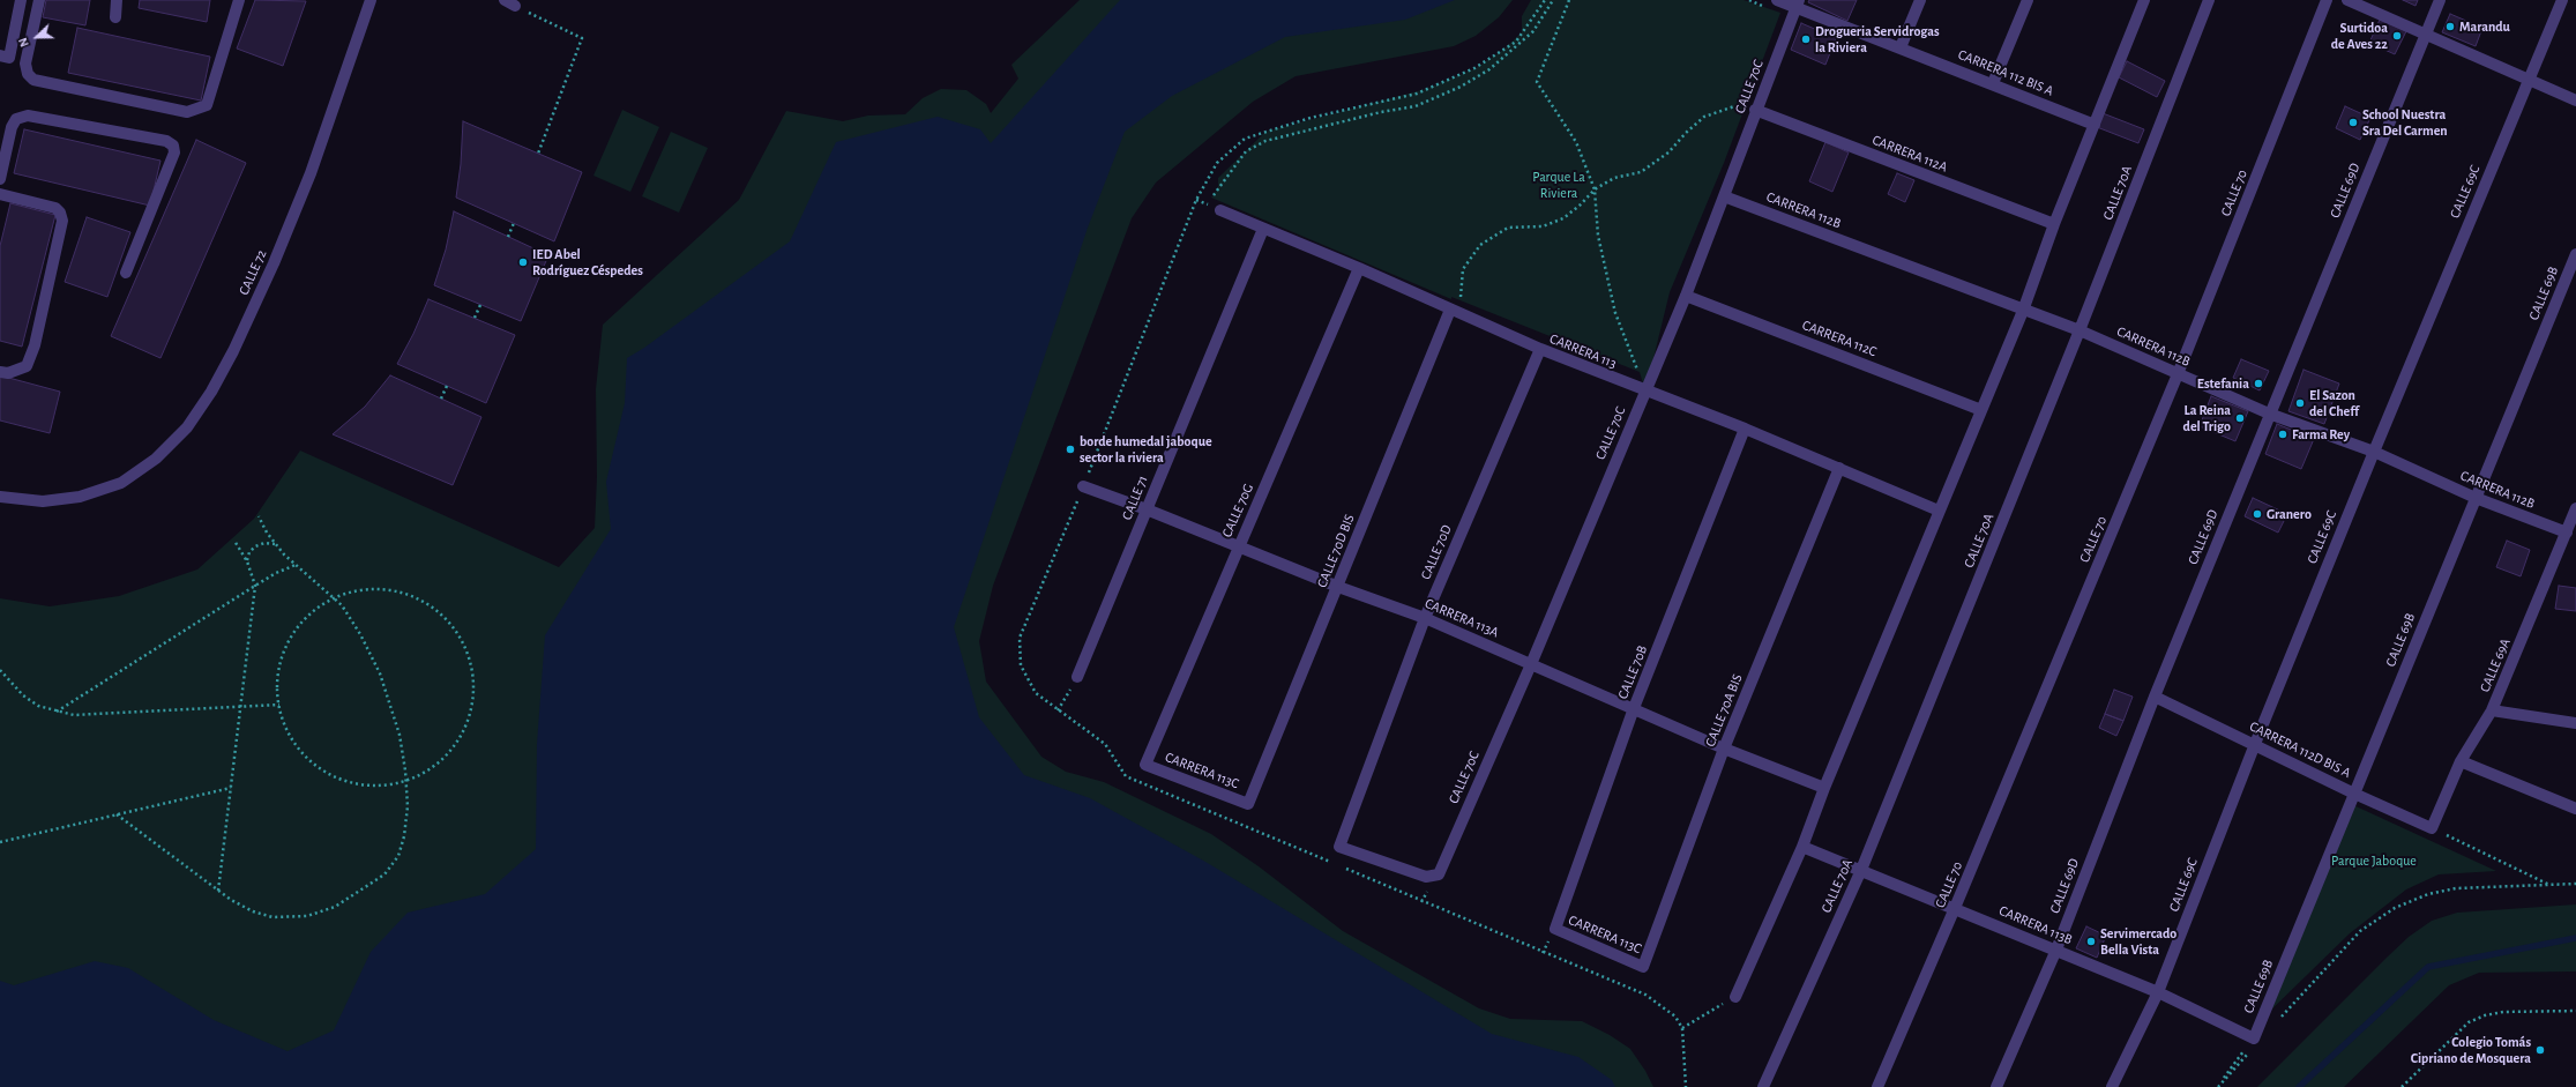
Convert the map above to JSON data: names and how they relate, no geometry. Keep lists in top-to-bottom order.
{
  "streets": {
    "street": [
      "CARRERA 112 BIS A",
      "CALLE 70C",
      "CARRERA 112A",
      "CALLE 69D",
      "CALLE 69C",
      "CALLE 70A",
      "CALLE 70",
      "CARRERA 112B",
      "CALLE 72",
      "CALLE 69B",
      "CARRERA 112C",
      "CARRERA 113",
      "CALLE 71",
      "CALLE 70G",
      "CALLE 70D BIS",
      "CALLE 70D",
      "CARRERA 113A",
      "CALLE 69A",
      "CALLE 70B",
      "CALLE 70A BIS",
      "CARRERA 112D BIS A",
      "CARRERA 113C",
      "CARRERA 113B"
    ]
  },
  "crossings": [
    ["CARRERA 112 BIS A", "CALLE 70C"],
    ["CALLE 70C", "CARRERA 112A"],
    ["CALLE 70C", "CARRERA 112B"],
    ["CALLE 70C", "CARRERA 112C"],
    ["CALLE 70C", "CARRERA 113"],
    ["CALLE 70C", "CALLE 70D"],
    ["CALLE 70C", "CARRERA 113A"],
    ["CALLE 69D", "CARRERA 112B"],
    ["CALLE 69D", "CARRERA 112D BIS A"],
    ["CALLE 69D", "CARRERA 113B"],
    ["CALLE 69C", "CARRERA 112B"],
    ["CALLE 69C", "CARRERA 112D BIS A"],
    ["CALLE 69C", "CARRERA 113B"],
    ["CALLE 70A", "CARRERA 112B"],
    ["CALLE 70A", "CARRERA 113B"],
    ["CALLE 70", "CARRERA 112B"],
    ["CALLE 70", "CARRERA 113B"],
    ["CARRERA 112B", "CALLE 69B"],
    ["CARRERA 112B", "CALLE 69A"],
    ["CALLE 69B", "CARRERA 112D BIS A"],
    ["CALLE 69B", "CARRERA 113B"],
    ["CARRERA 113", "CALLE 71"],
    ["CARRERA 113", "CALLE 70G"],
    ["CARRERA 113", "CALLE 70D BIS"],
    ["CARRERA 113", "CALLE 70D"],
    ["CARRERA 113", "CALLE 70B"],
    ["CARRERA 113", "CALLE 70A BIS"],
    ["CALLE 71", "CARRERA 113A"],
    ["CALLE 70G", "CARRERA 113A"],
    ["CALLE 70G", "CARRERA 113C"],
    ["CALLE 70D BIS", "CARRERA 113A"],
    ["CALLE 70D BIS", "CARRERA 113C"],
    ["CALLE 70D", "CARRERA 113A"],
    ["CARRERA 113A", "CALLE 70B"],
    ["CARRERA 113A", "CALLE 70A BIS"],
    ["CALLE 69A", "CARRERA 112D BIS A"],
    ["CALLE 70B", "CARRERA 113C"],
    ["CALLE 70A BIS", "CARRERA 113C"]
  ],
  "parks": ["Parque La Riviera", "Parque Jaboque"],
  "places": [
    "Marandu",
    "Surtidoa de Aves 22",
    "Drogueria Servidrogas la Riviera",
    "School Nuestra Sra Del Carmen",
    "IED Abel Rodríguez Céspedes",
    "Estefania",
    "El Sazon del Cheff",
    "La Reina del Trigo",
    "Farma Rey",
    "borde humedal jaboque sector la riviera",
    "Granero",
    "Servimercado Bella Vista",
    "Colegio Tomás Cipriano de Mosquera"
  ],
  "north": "left"
}
